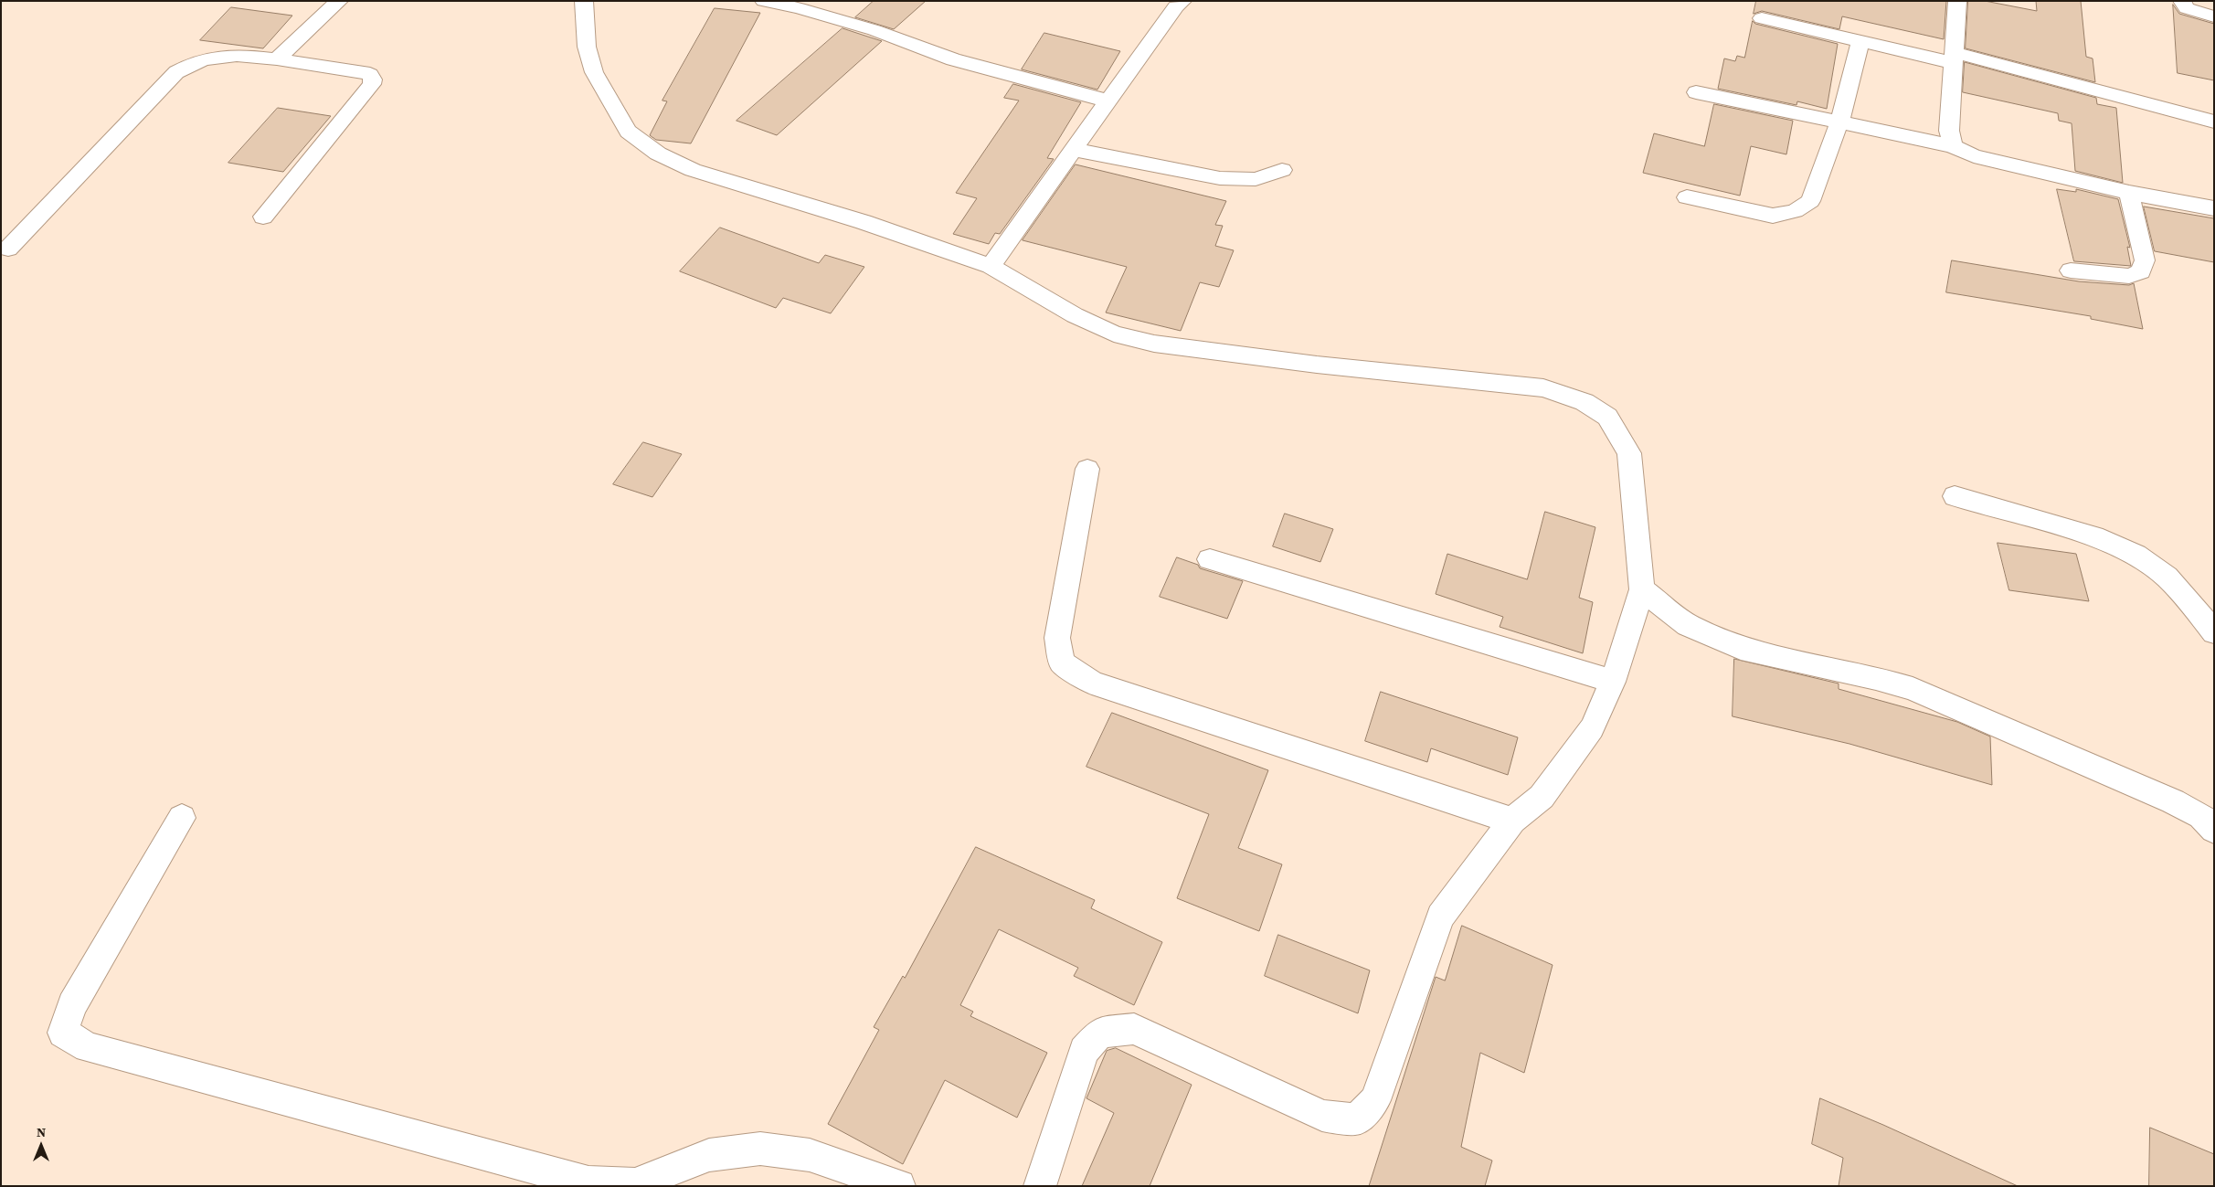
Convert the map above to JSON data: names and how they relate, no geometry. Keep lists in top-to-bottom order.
{
  "north": "top"
}
